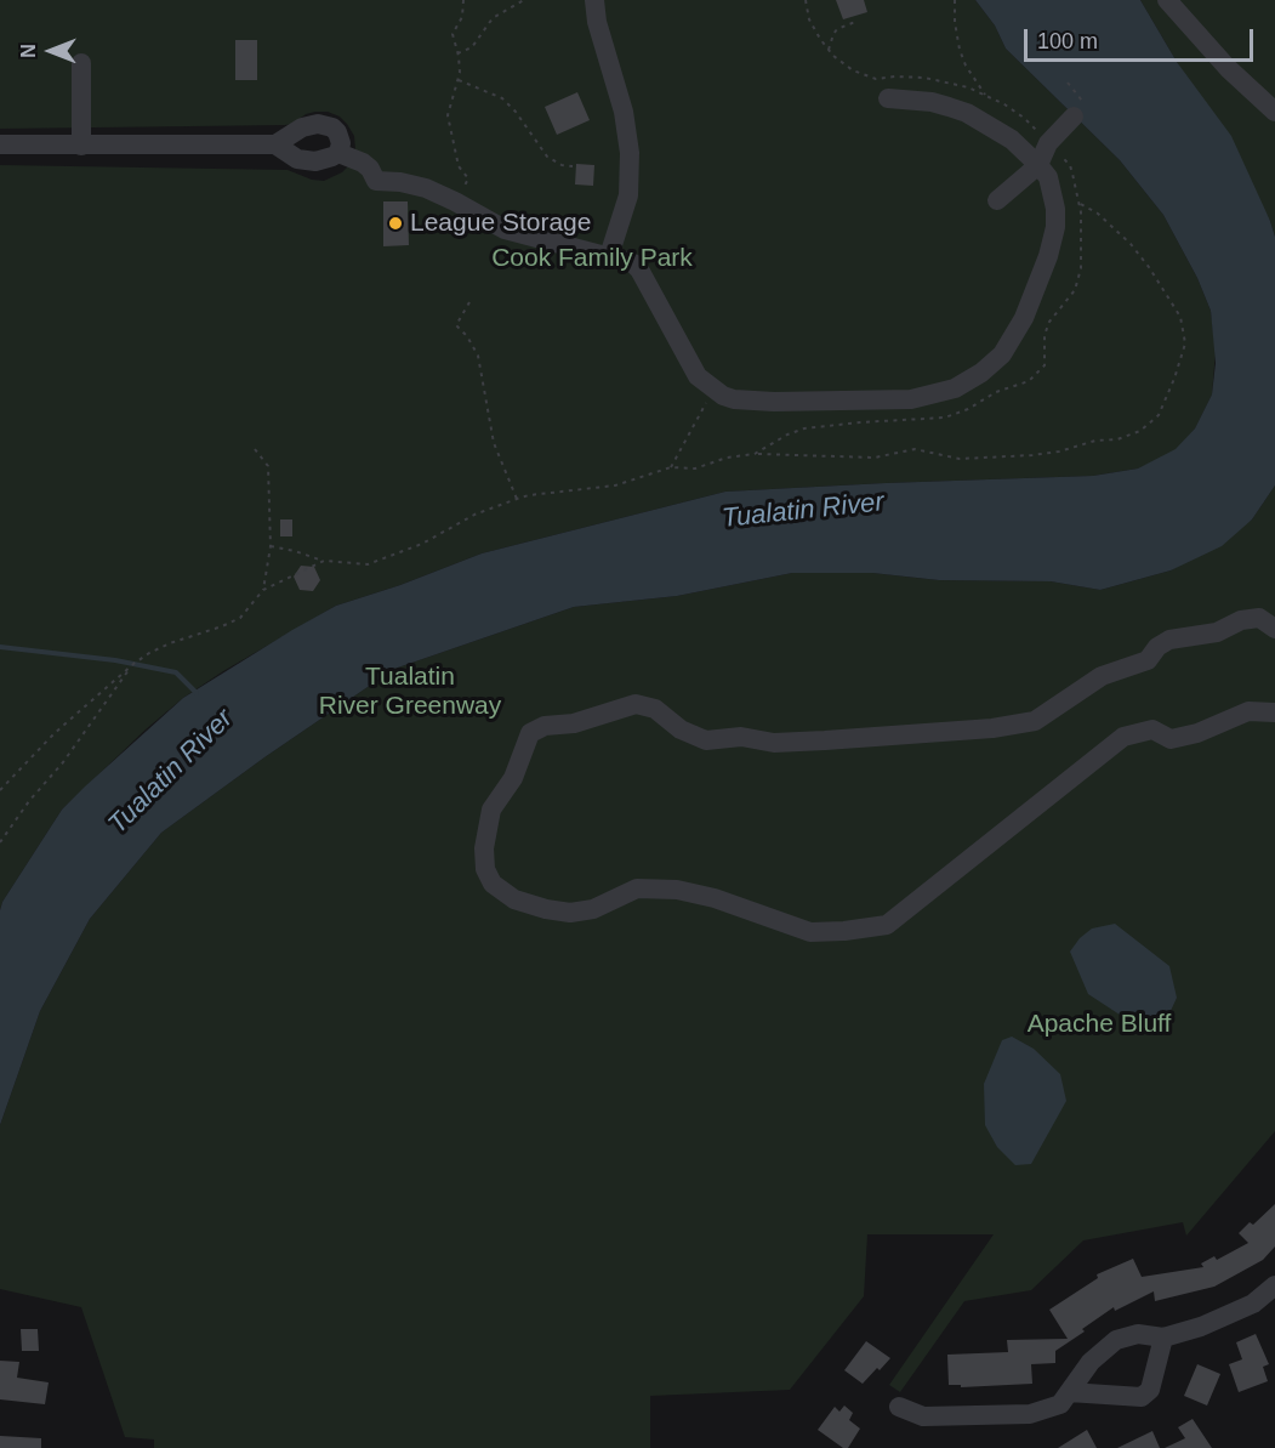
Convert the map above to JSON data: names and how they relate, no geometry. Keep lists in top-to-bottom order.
{
  "water": ["Tualatin River"],
  "parks": ["Cook Family Park", "Tualatin River Greenway", "Apache Bluff"],
  "places": ["League Storage"],
  "scale_bar": "100 m",
  "north": "left"
}
